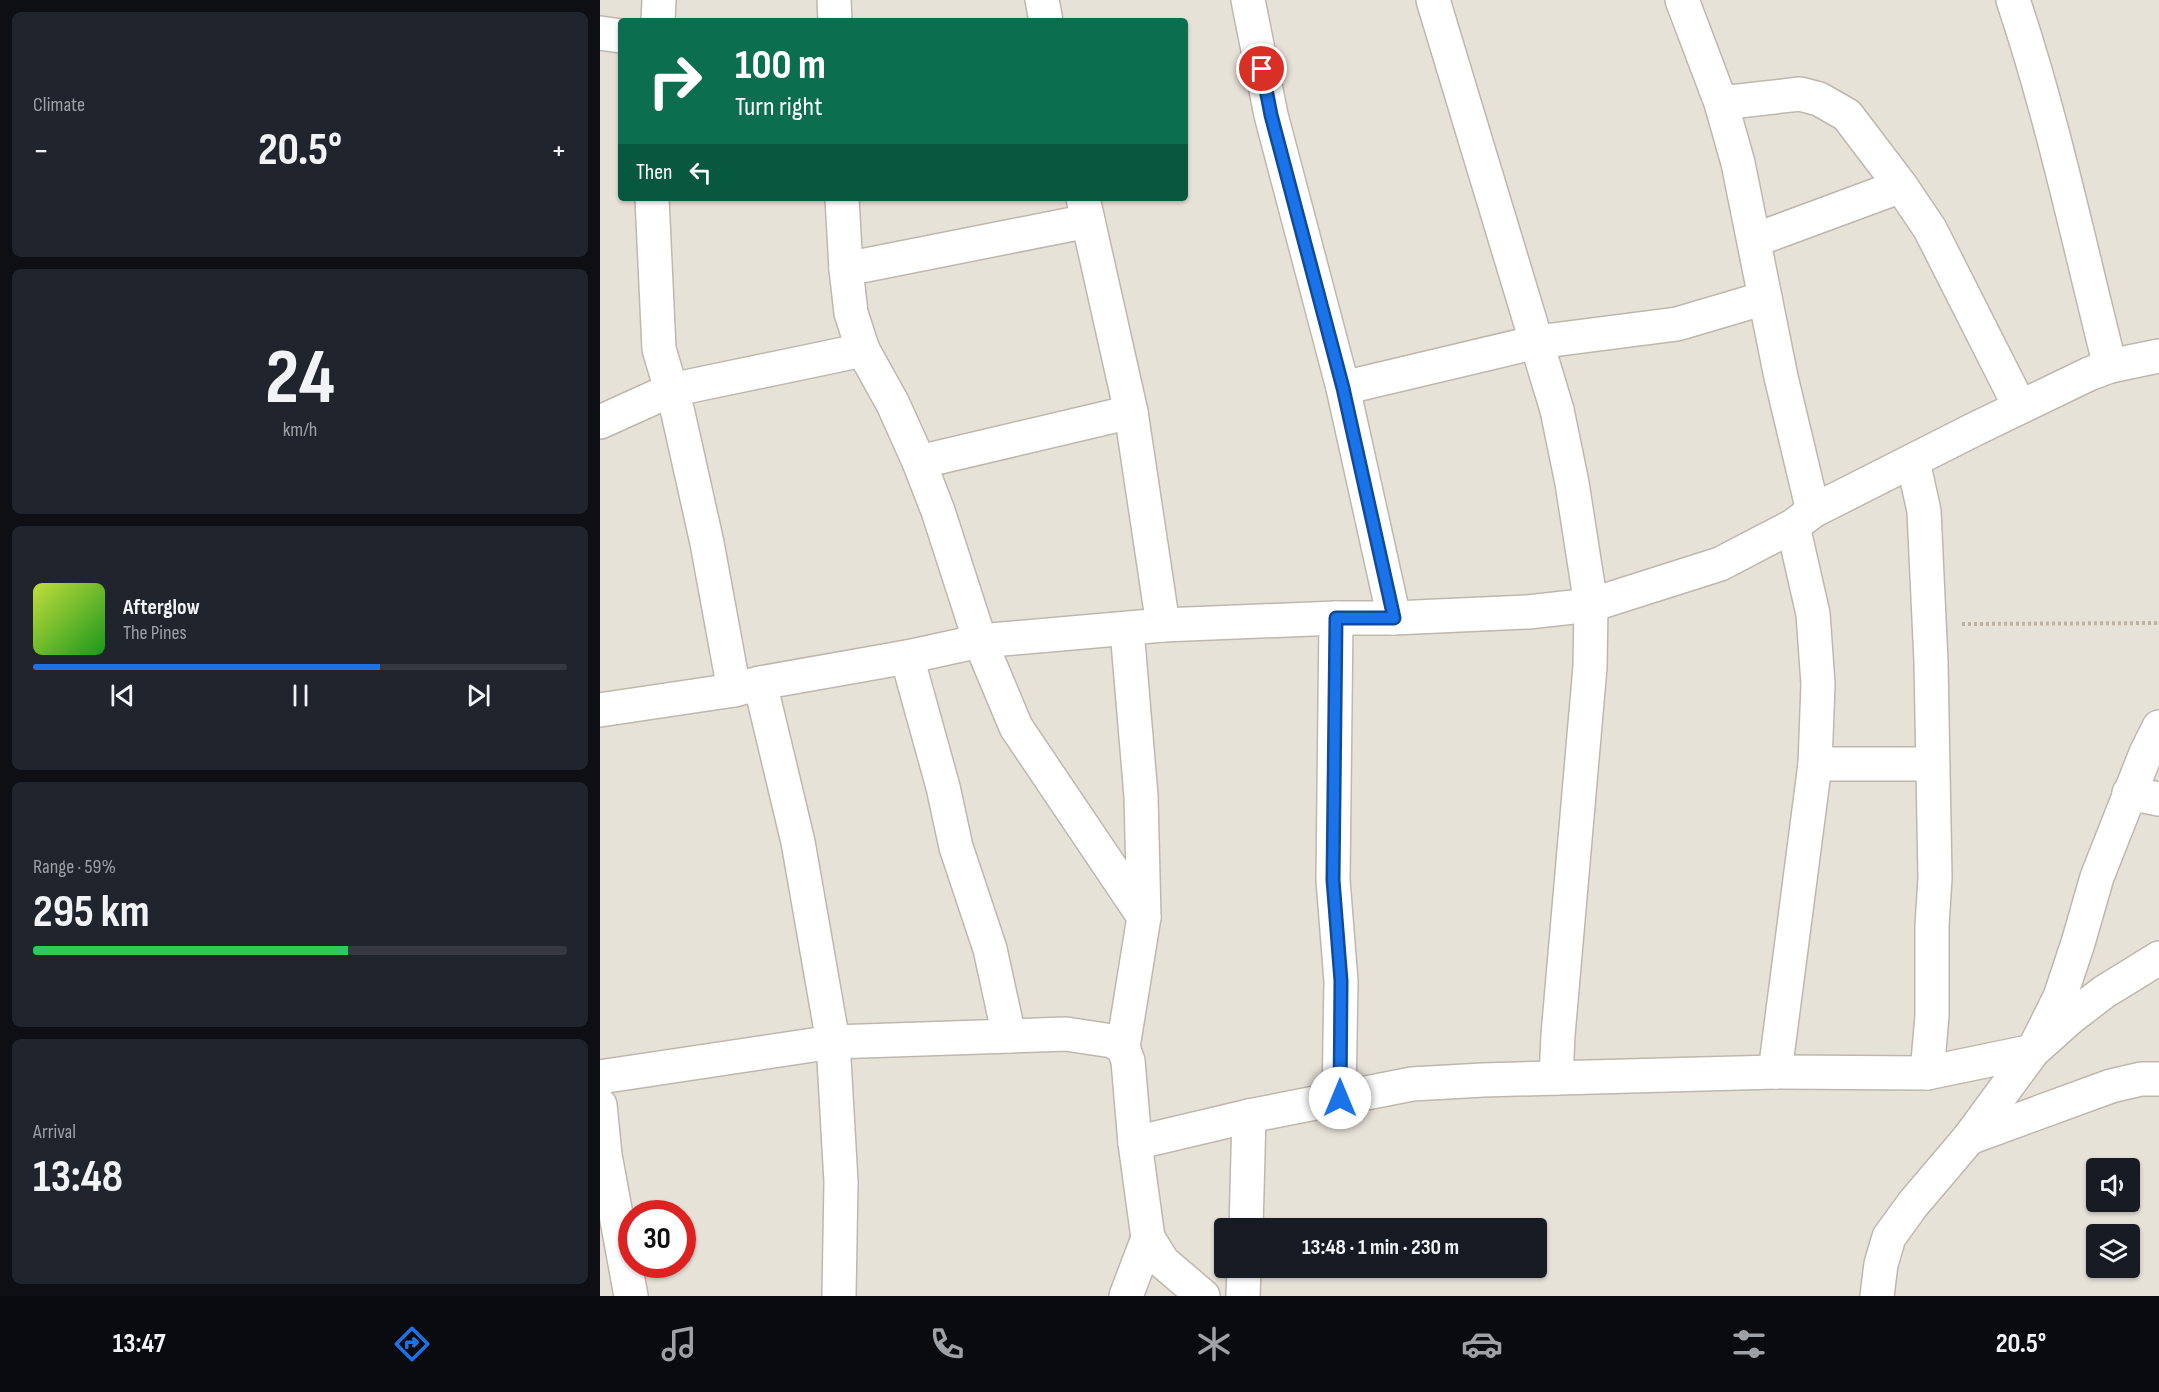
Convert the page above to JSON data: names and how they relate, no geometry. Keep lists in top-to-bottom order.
{
  "page": {
    "tile": [
      "Climate",
      ["24", "km/h"],
      ["Range · 59%", "295 km"],
      ["Arrival", "13:48"]
    ],
    "turn": ["100 m", "Turn right"],
    "heat": ["−", "20.5°", "+"],
    "then": "Then",
    "song": ["Afterglow", "The Pines"],
    "limit": "30",
    "trip": "13:48 · 1 min · 230 m",
    "tabs": ["13:47", "20.5°"]
  }
}
